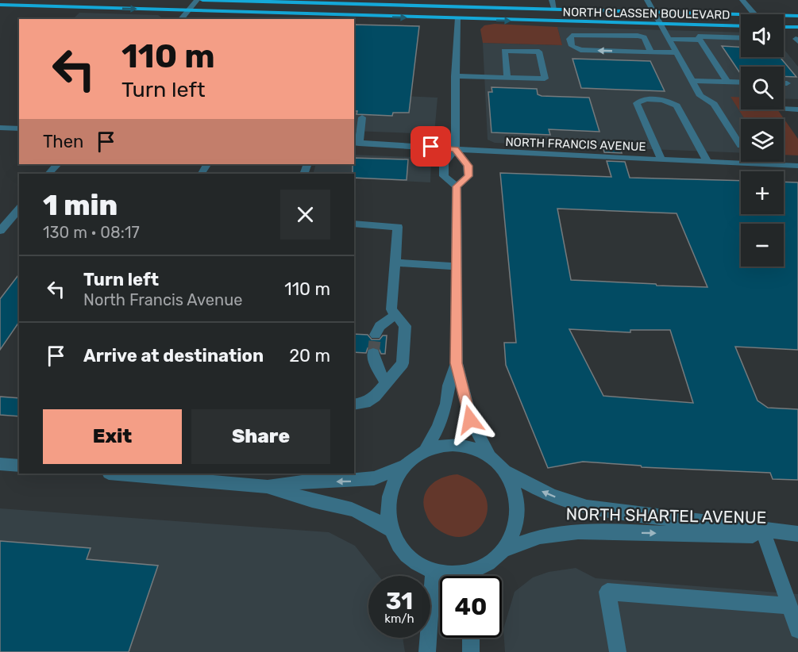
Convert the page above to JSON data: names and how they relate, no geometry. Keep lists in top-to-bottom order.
{
  "streets": {
    "main road": ["NORTH CLASSEN BOULEVARD"],
    "street": ["NORTH FRANCIS AVENUE", "NORTH SHARTEL AVENUE"]
  },
  "page": {
    "map_buttons": ["+", "−"],
    "turn": ["110 m", "Turn left"],
    "then": "Then",
    "heading": ["1 min", "130 m · 08:17"],
    "list": [
      {
        "name": "Turn left",
        "note": "North Francis Avenue",
        "value": "110 m"
      },
      {
        "name": "Arrive at destination",
        "value": "20 m"
      }
    ],
    "buttons": ["Exit", "Share"],
    "speed": "31 km/h",
    "limit": "40"
  }
}
